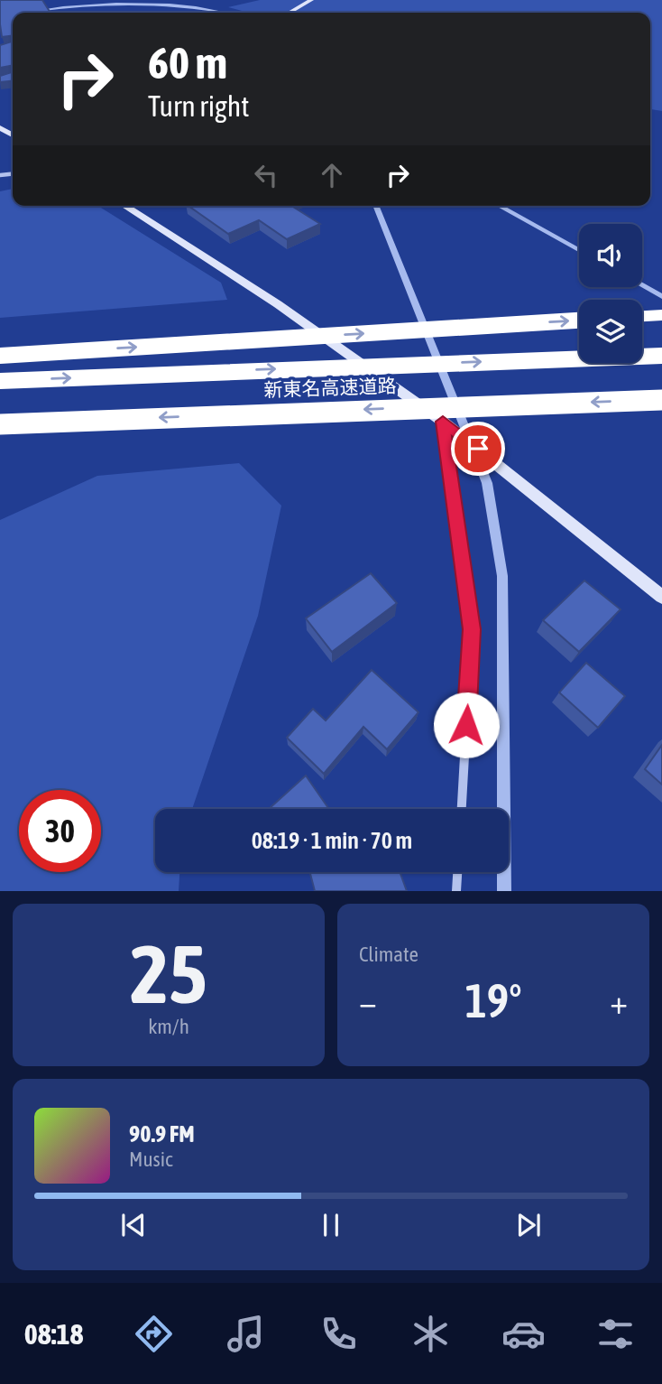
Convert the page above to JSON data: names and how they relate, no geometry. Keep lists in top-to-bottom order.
{
  "streets": {
    "highway": ["新東名高速道路"]
  },
  "page": {
    "turn": ["60 m", "Turn right"],
    "limit": "30",
    "trip": "08:19 · 1 min · 70 m",
    "tile": [
      ["25", "km/h"],
      "Climate"
    ],
    "heat": ["−", "19°", "+"],
    "song": ["90.9 FM", "Music"],
    "tabs": "08:18"
  }
}
